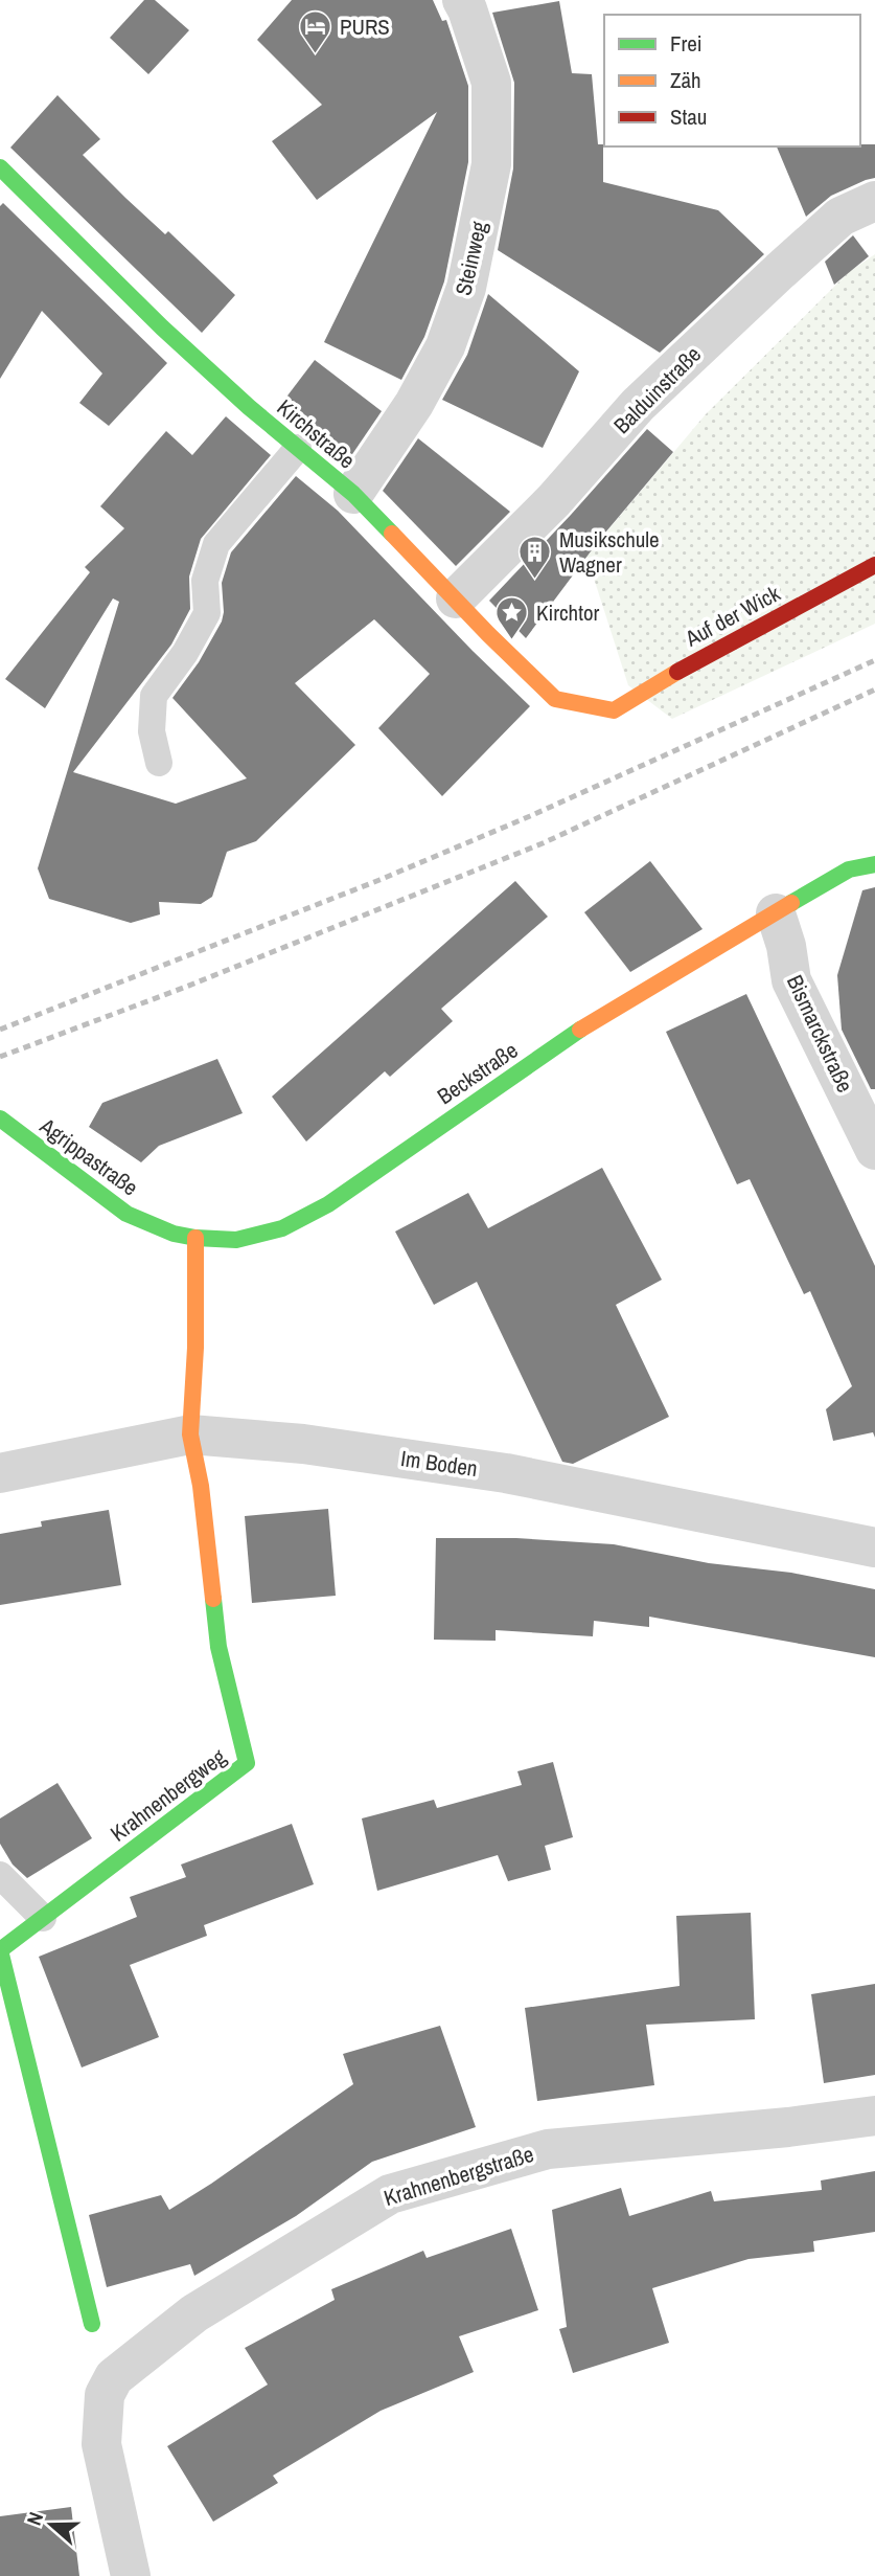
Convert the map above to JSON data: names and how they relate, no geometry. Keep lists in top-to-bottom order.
{
  "streets": {
    "street": [
      "Steinweg",
      "Balduinstraße",
      "Kirchstraße",
      "Auf der Wick",
      "Bismarckstraße",
      "Beckstraße",
      "Agrippastraße",
      "Im Boden",
      "Krahnenbergweg",
      "Krahnenbergstraße"
    ]
  },
  "crossings": [
    ["Steinweg", "Kirchstraße"],
    ["Balduinstraße", "Kirchstraße"],
    ["Kirchstraße", "Auf der Wick"],
    ["Bismarckstraße", "Beckstraße"],
    ["Beckstraße", "Agrippastraße"],
    ["Beckstraße", "Krahnenbergweg"],
    ["Agrippastraße", "Krahnenbergweg"],
    ["Im Boden", "Krahnenbergweg"]
  ],
  "places": {
    "hotel": ["PURS"],
    "building": ["Musikschule Wagner"],
    "place": ["Kirchtor"]
  },
  "legend": ["Frei", "Zäh", "Stau"],
  "north": "left"
}
